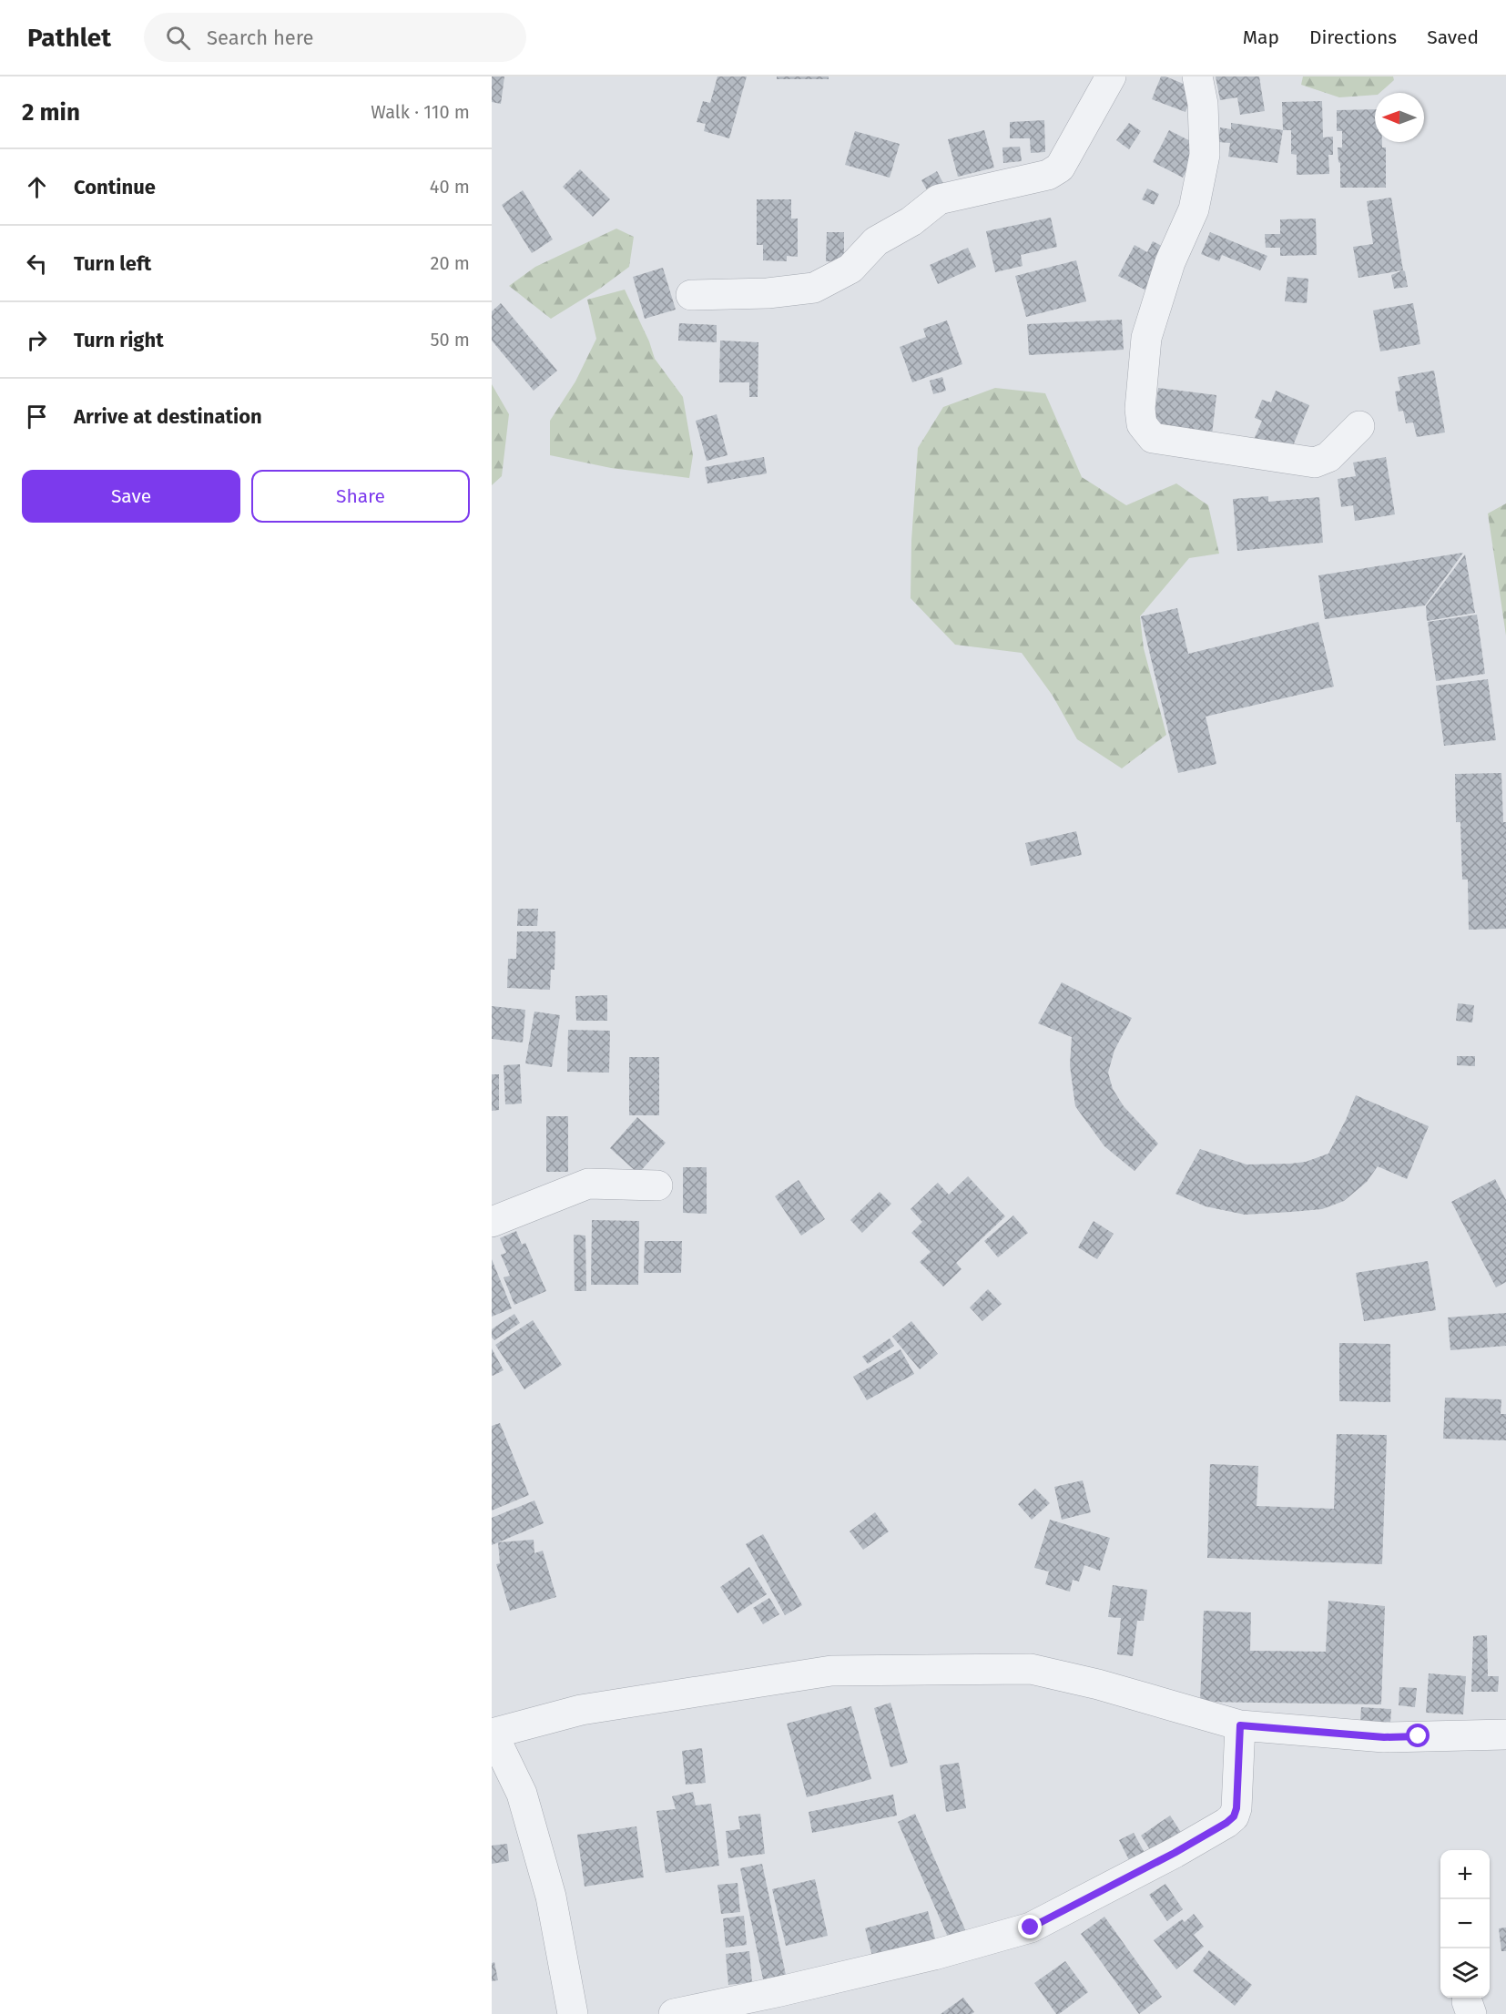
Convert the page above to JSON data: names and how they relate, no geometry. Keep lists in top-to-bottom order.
{
  "north": "left",
  "page": {
    "header": "Pathlet",
    "search": "Search here",
    "nav": ["Map", "Directions", "Saved"],
    "heading": ["2 min", "Walk · 110 m"],
    "list": [
      ["Continue", "40 m"],
      ["Turn left", "20 m"],
      ["Turn right", "50 m"],
      "Arrive at destination"
    ],
    "buttons": ["Save", "Share"],
    "map_buttons": ["+", "−"]
  }
}
